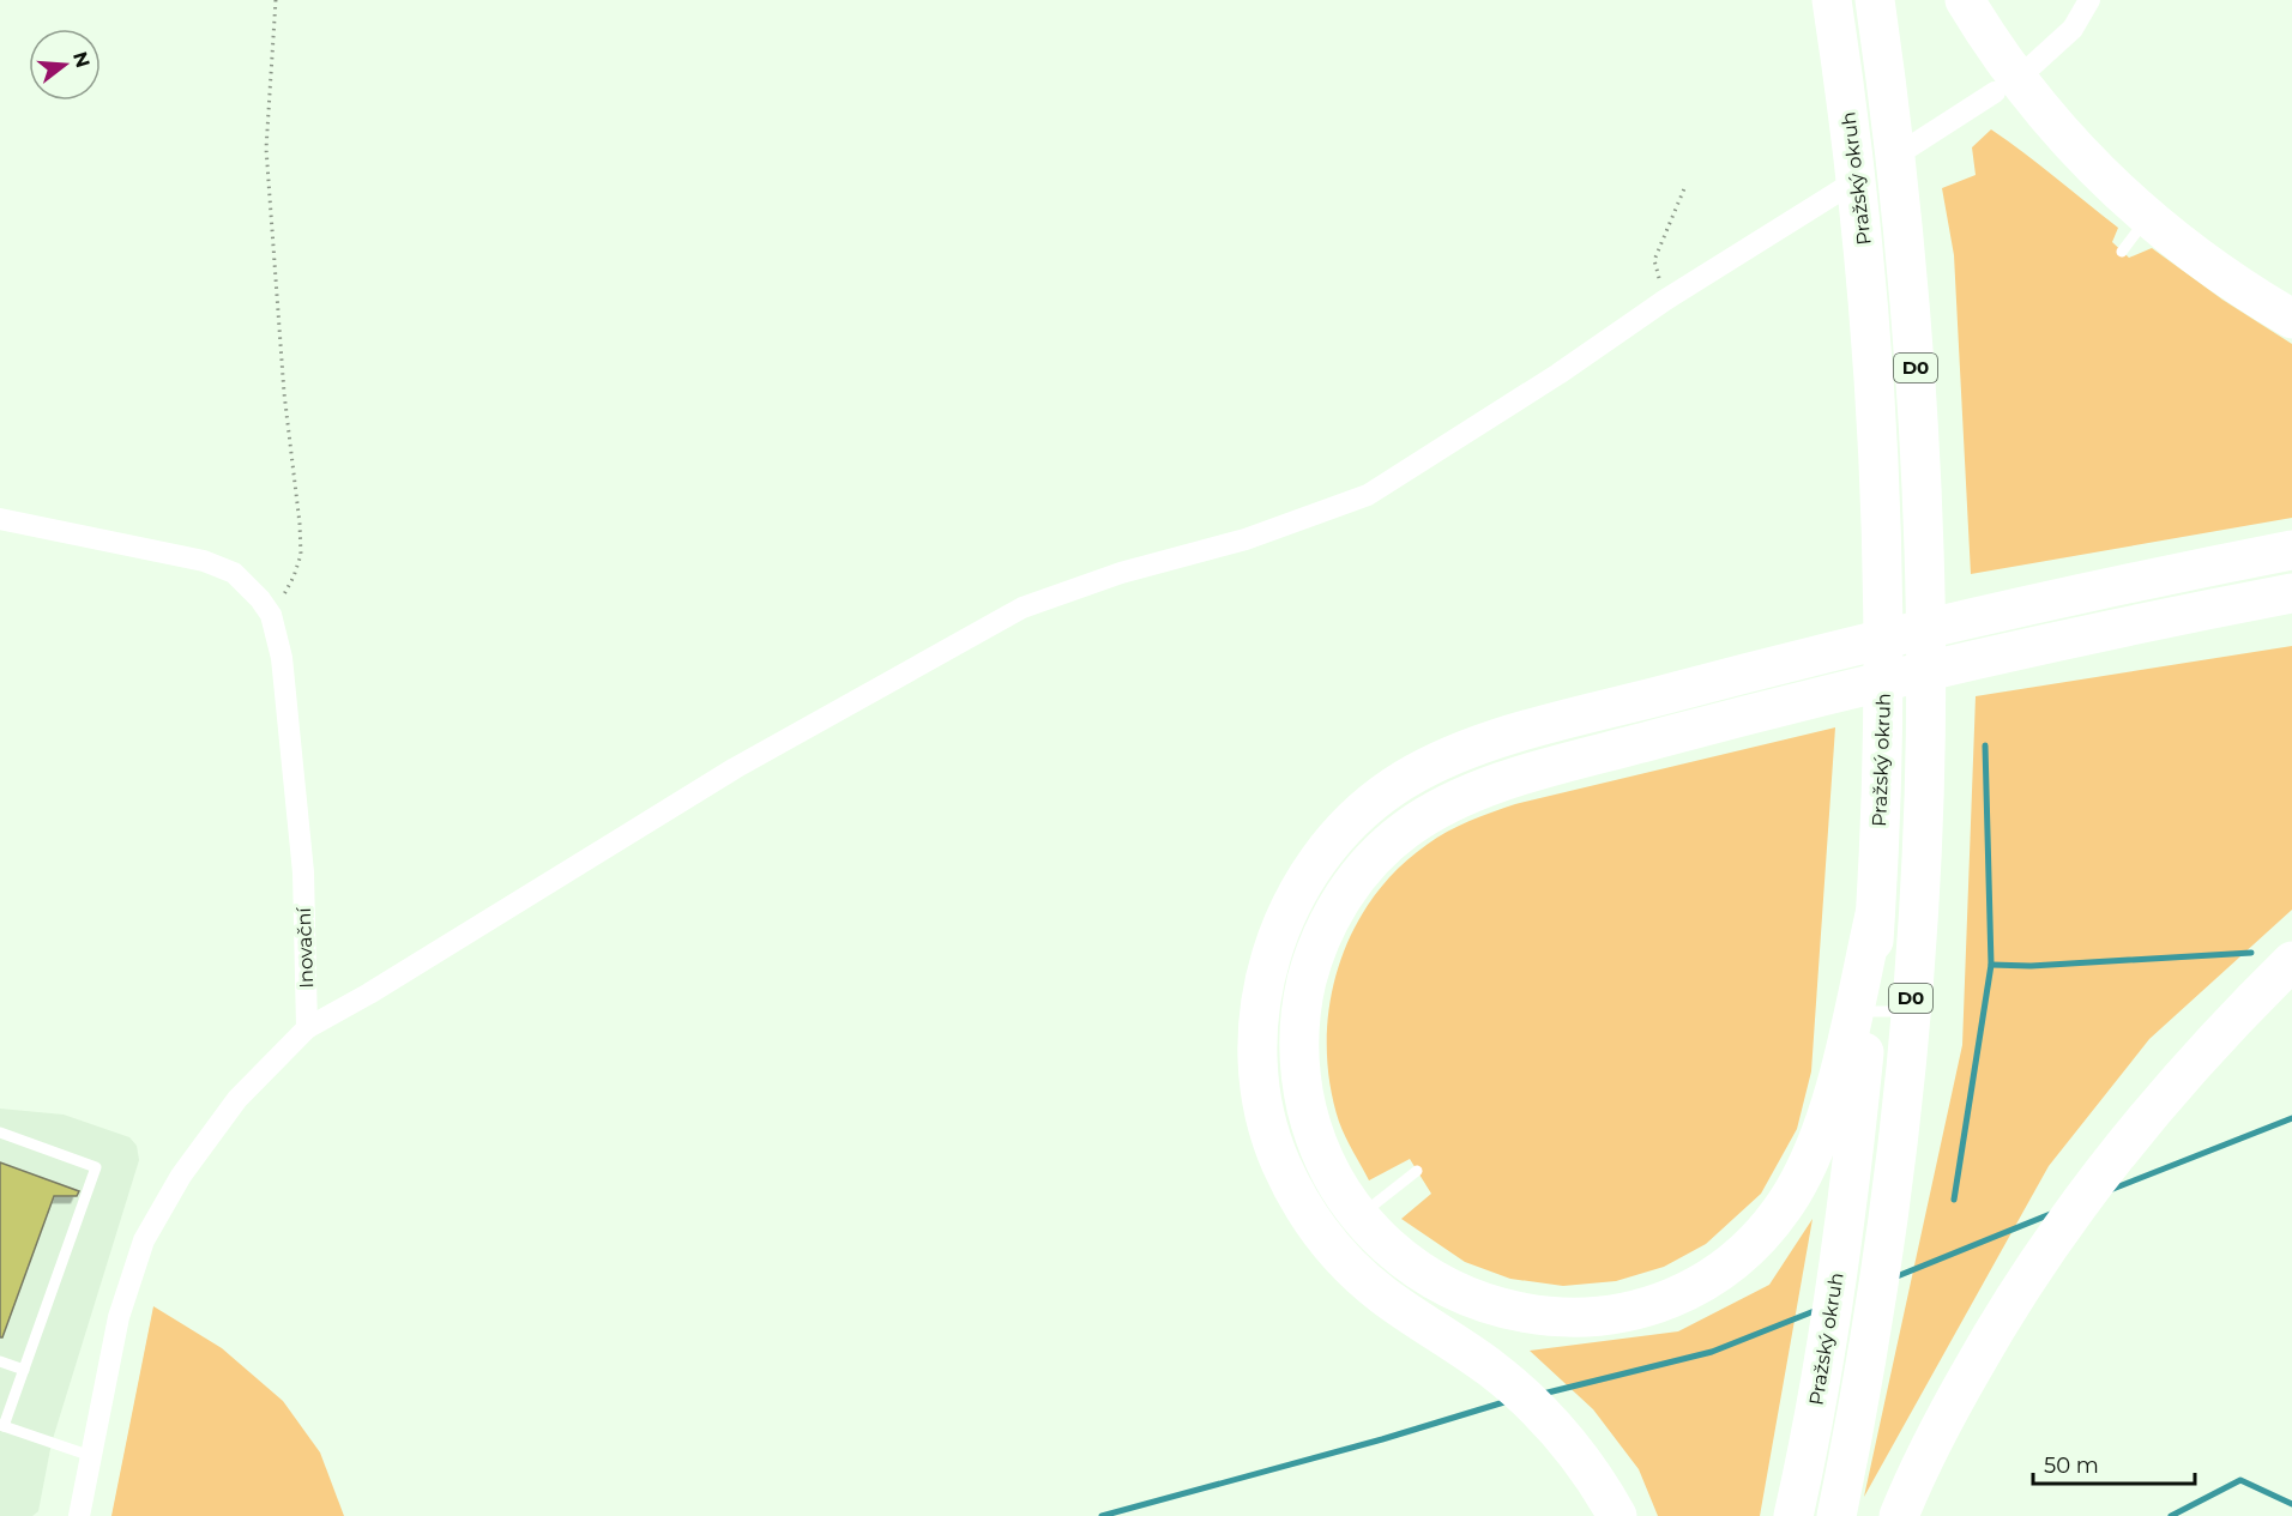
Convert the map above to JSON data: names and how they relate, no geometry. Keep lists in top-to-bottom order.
{
  "streets": {
    "highway": ["Pražský okruh", "D0"],
    "street": ["Inovační"]
  },
  "scale_bar": "50 m",
  "north": "right"
}
